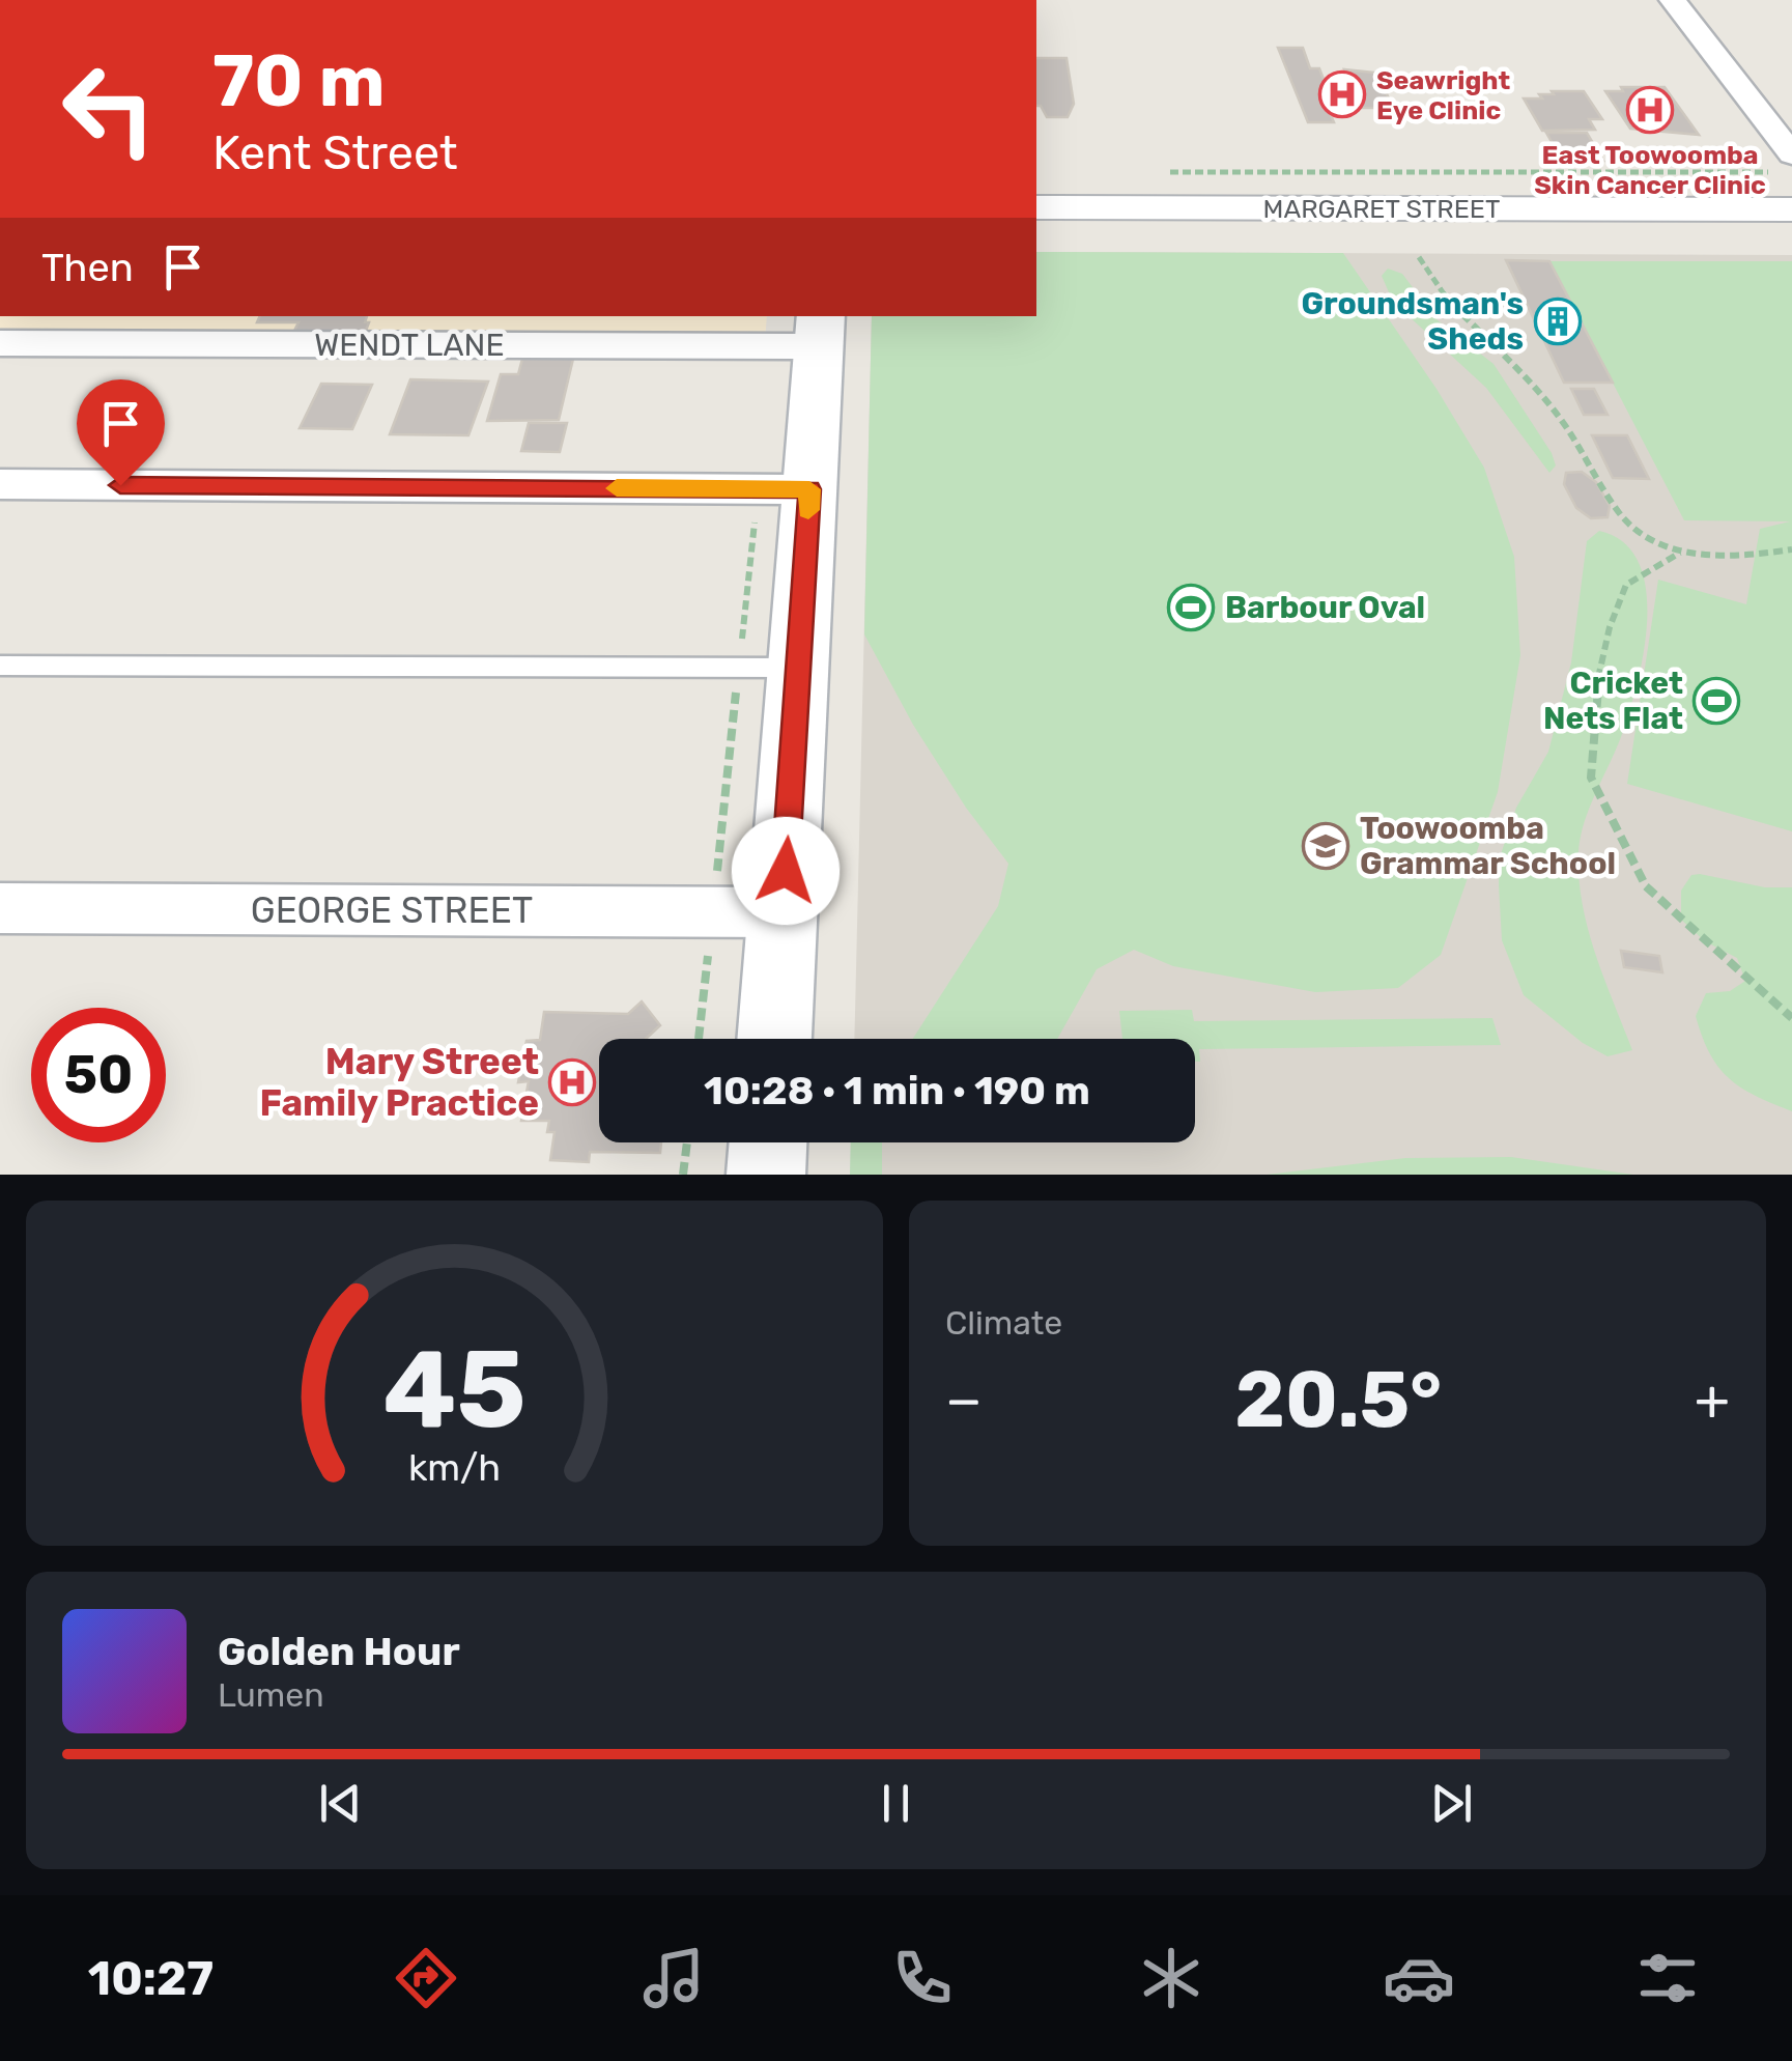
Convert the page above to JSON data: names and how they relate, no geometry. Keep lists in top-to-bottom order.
{
  "streets": {
    "street": ["MARGARET STREET", "WENDT LANE", "GEORGE STREET"]
  },
  "places": {
    "hospital": ["Seawright Eye Clinic", "East Toowoomba Skin Cancer Clinic", "Mary Street Family Practice"],
    "building": ["Groundsman's Sheds"],
    "sports": ["Barbour Oval", "Cricket Nets Flat"],
    "school or university": ["Toowoomba Grammar School"]
  },
  "page": {
    "turn": ["70 m", "Kent Street"],
    "then": "Then",
    "limit": "50",
    "trip": "10:28 · 1 min · 190 m",
    "tile": "Climate",
    "heat": ["−", "20.5°", "+"],
    "song": ["Golden Hour", "Lumen"],
    "tabs": "10:27",
    "gauge": ["45", "km/h"]
  }
}
